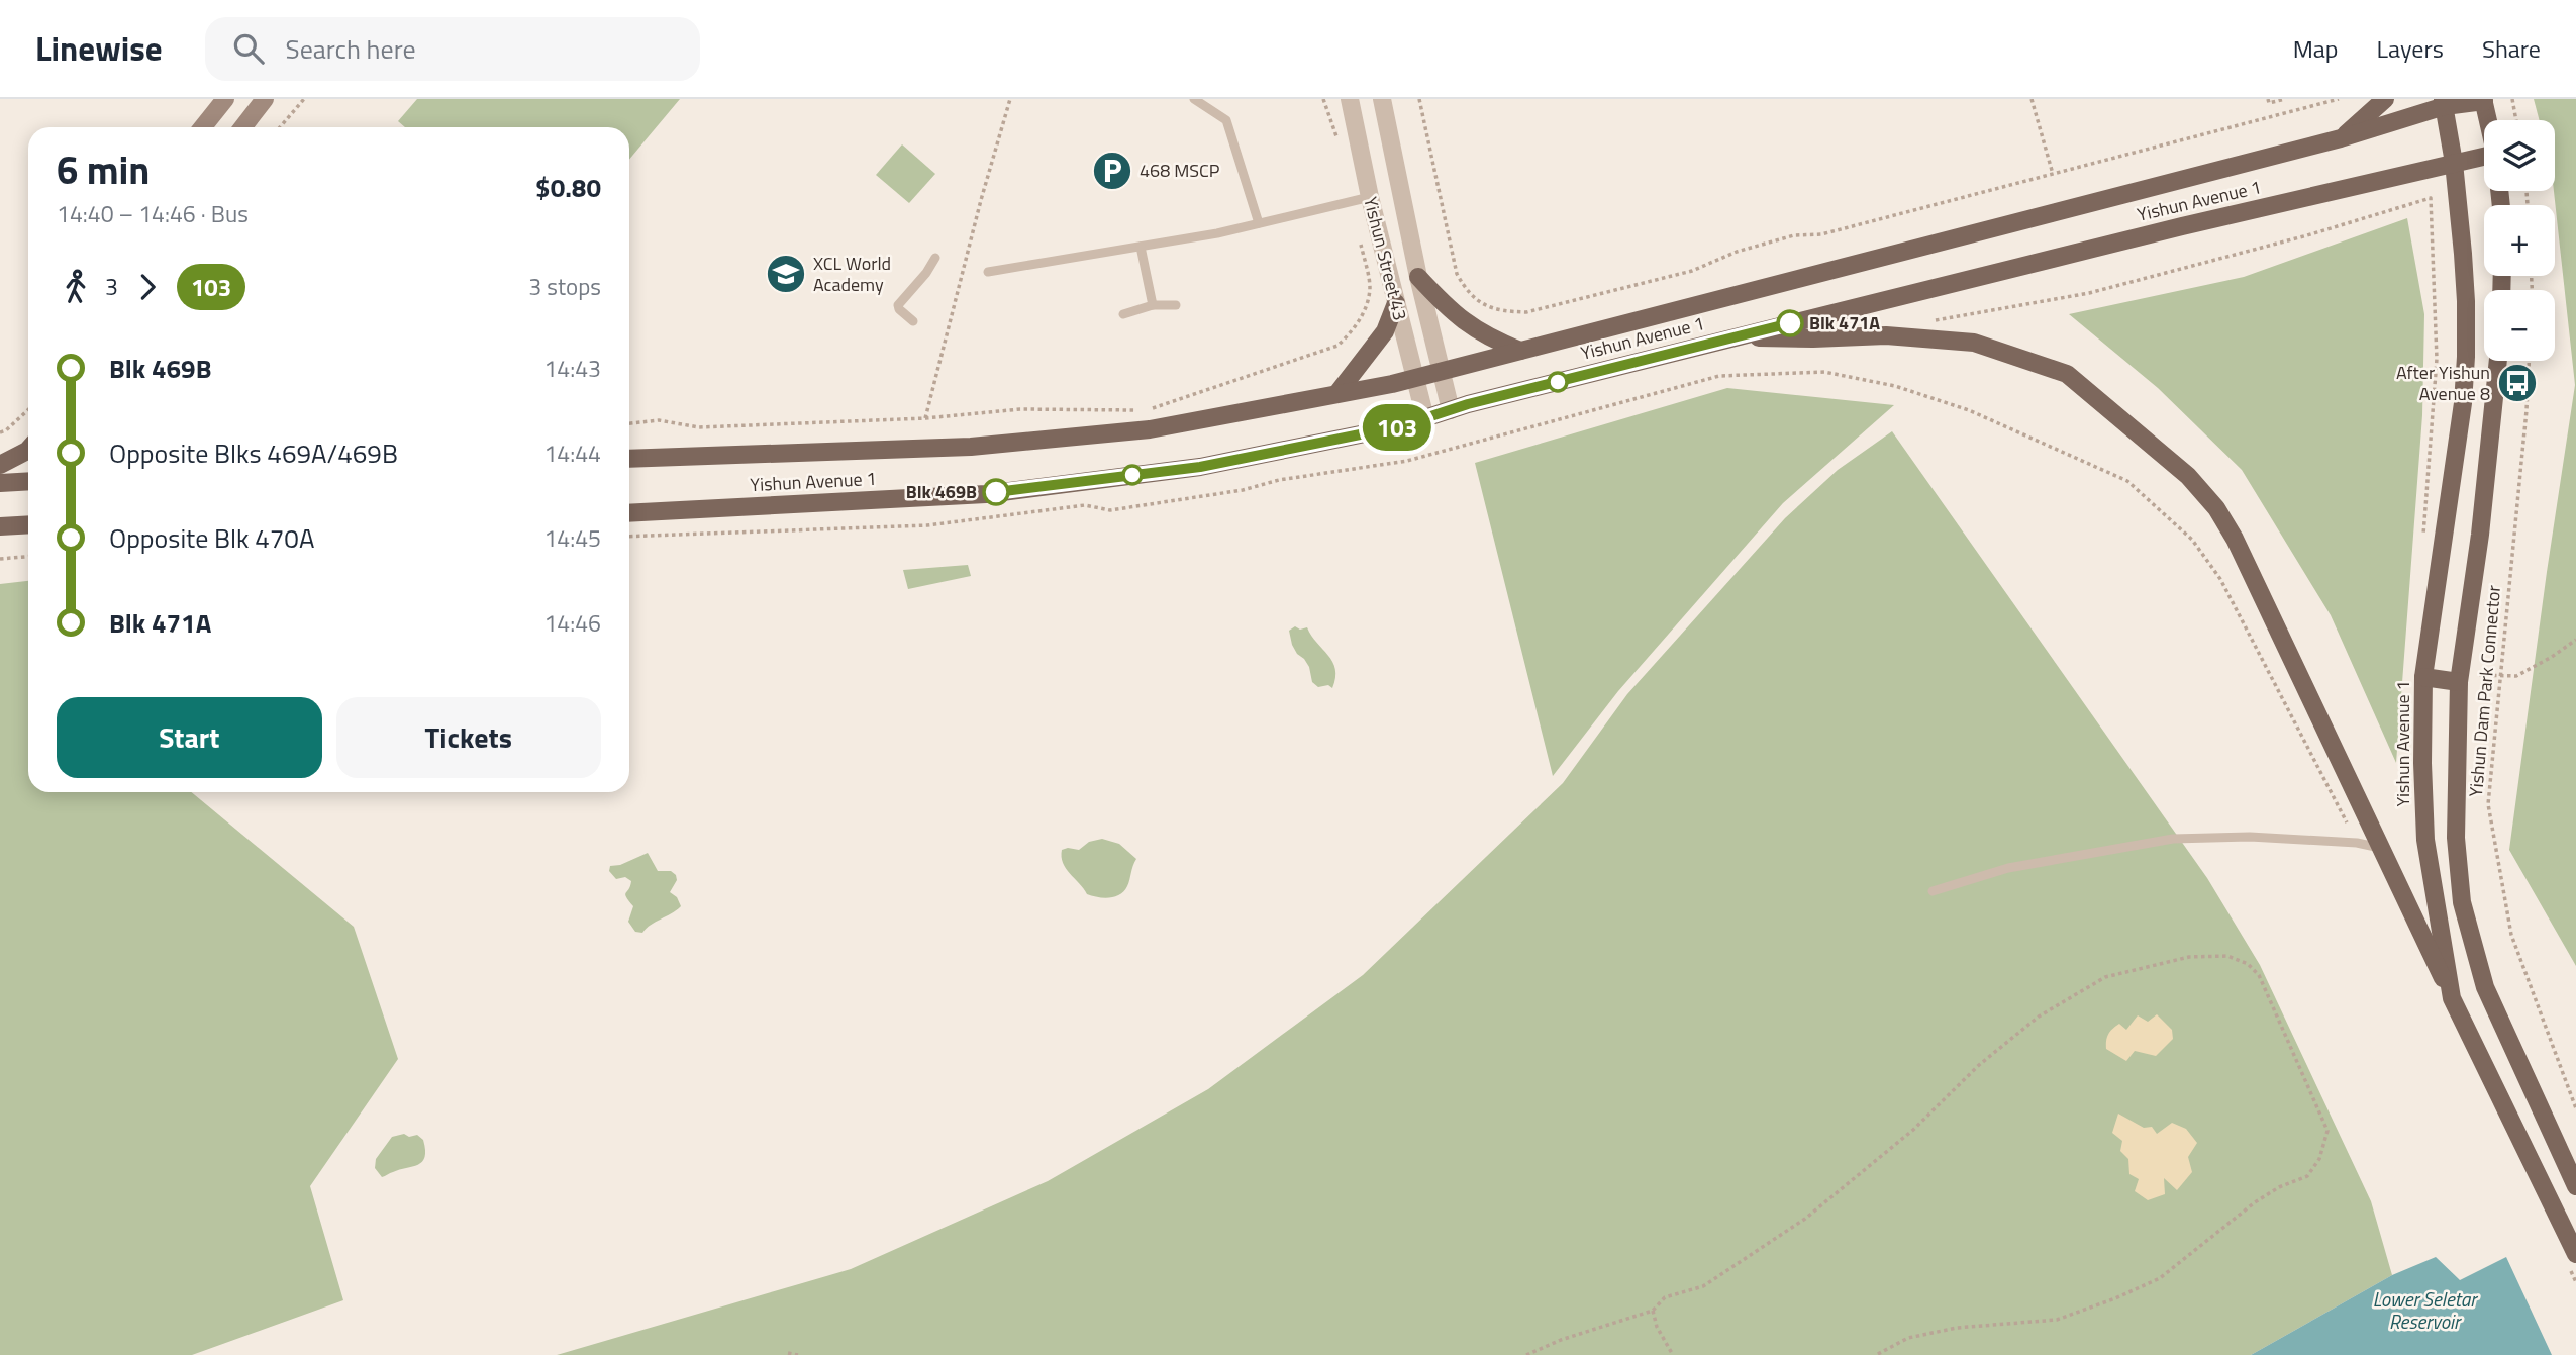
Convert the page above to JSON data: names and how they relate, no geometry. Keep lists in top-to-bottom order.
{
  "streets": {
    "main road": ["Yishun Avenue 1"],
    "street": ["Yishun Street 43"],
    "path": ["Yishun Dam Park Connector"]
  },
  "crossings": [
    ["Yishun Avenue 1", "Yishun Street 43"]
  ],
  "water": ["Lower Seletar Reservoir"],
  "places": {
    "parking": ["468 MSCP"],
    "school or university": ["XCL World Academy"],
    "other": ["Blk 471A", "Blk 469B"],
    "bus stop": ["After Yishun Avenue 8"]
  },
  "lines": ["bus line 103"],
  "page": {
    "header": "Linewise",
    "search": "Search here",
    "nav": ["Map", "Layers", "Share"],
    "on_map": "103",
    "map_buttons": ["+", "−"],
    "heading": ["6 min", "14:40 – 14:46 · Bus", "$0.80"],
    "legs": ["3", "103", "3 stops"],
    "list": [
      {
        "name": "Blk 469B",
        "value": "14:43"
      },
      {
        "name": "Opposite Blks 469A/469B",
        "value": "14:44"
      },
      {
        "name": "Opposite Blk 470A",
        "value": "14:45"
      },
      {
        "name": "Blk 471A",
        "value": "14:46"
      }
    ],
    "buttons": ["Start", "Tickets"]
  }
}
